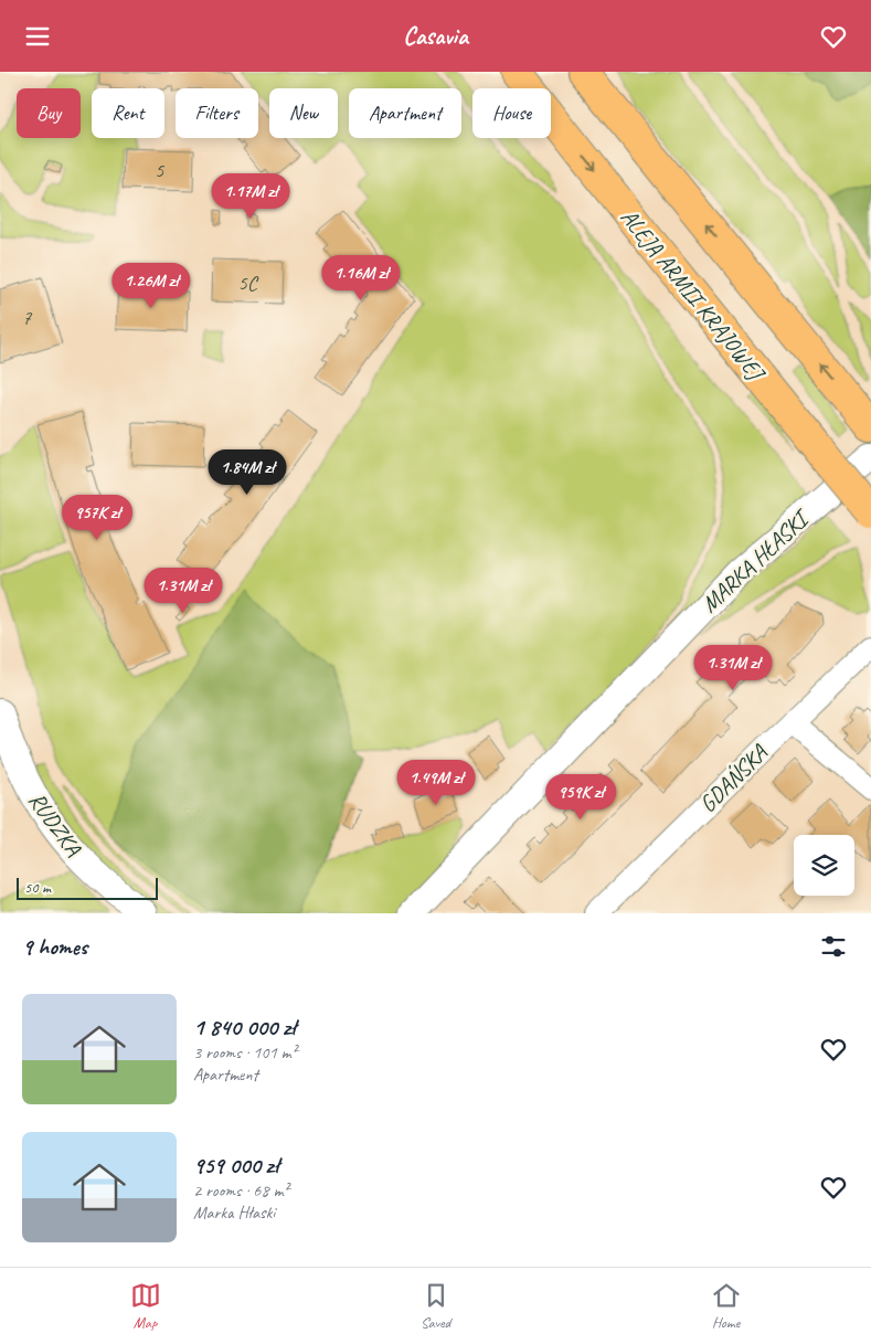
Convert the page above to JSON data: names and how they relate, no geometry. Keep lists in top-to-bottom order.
{
  "streets": {
    "highway": ["ALEJA ARMII KRAJOWEJ"],
    "street": ["MARKA HŁASKI", "GDAŃSKA", "RUDZKA"]
  },
  "house_numbers": ["5", "5C", "7"],
  "scale_bar": "50 m",
  "page": {
    "header": "Casavia",
    "chip": [
      "Buy",
      "Rent",
      "Filters",
      "New",
      "Apartment",
      "House"
    ],
    "price": [
      "1.17M zł",
      "1.16M zł",
      "1.26M zł",
      "1.84M zł",
      "957K zł",
      "1.31M zł",
      "1.31M zł",
      "1.49M zł",
      "959K zł"
    ],
    "scale": "50 m",
    "heading": "9 homes",
    "list": [
      {
        "name": "1 840 000 zł",
        "note": "3 rooms · 101 m² · Apartment"
      },
      {
        "name": "959 000 zł",
        "note": "2 rooms · 68 m² · Marka Hłaski"
      }
    ],
    "tabs": ["Map", "Saved", "Home"]
  }
}
